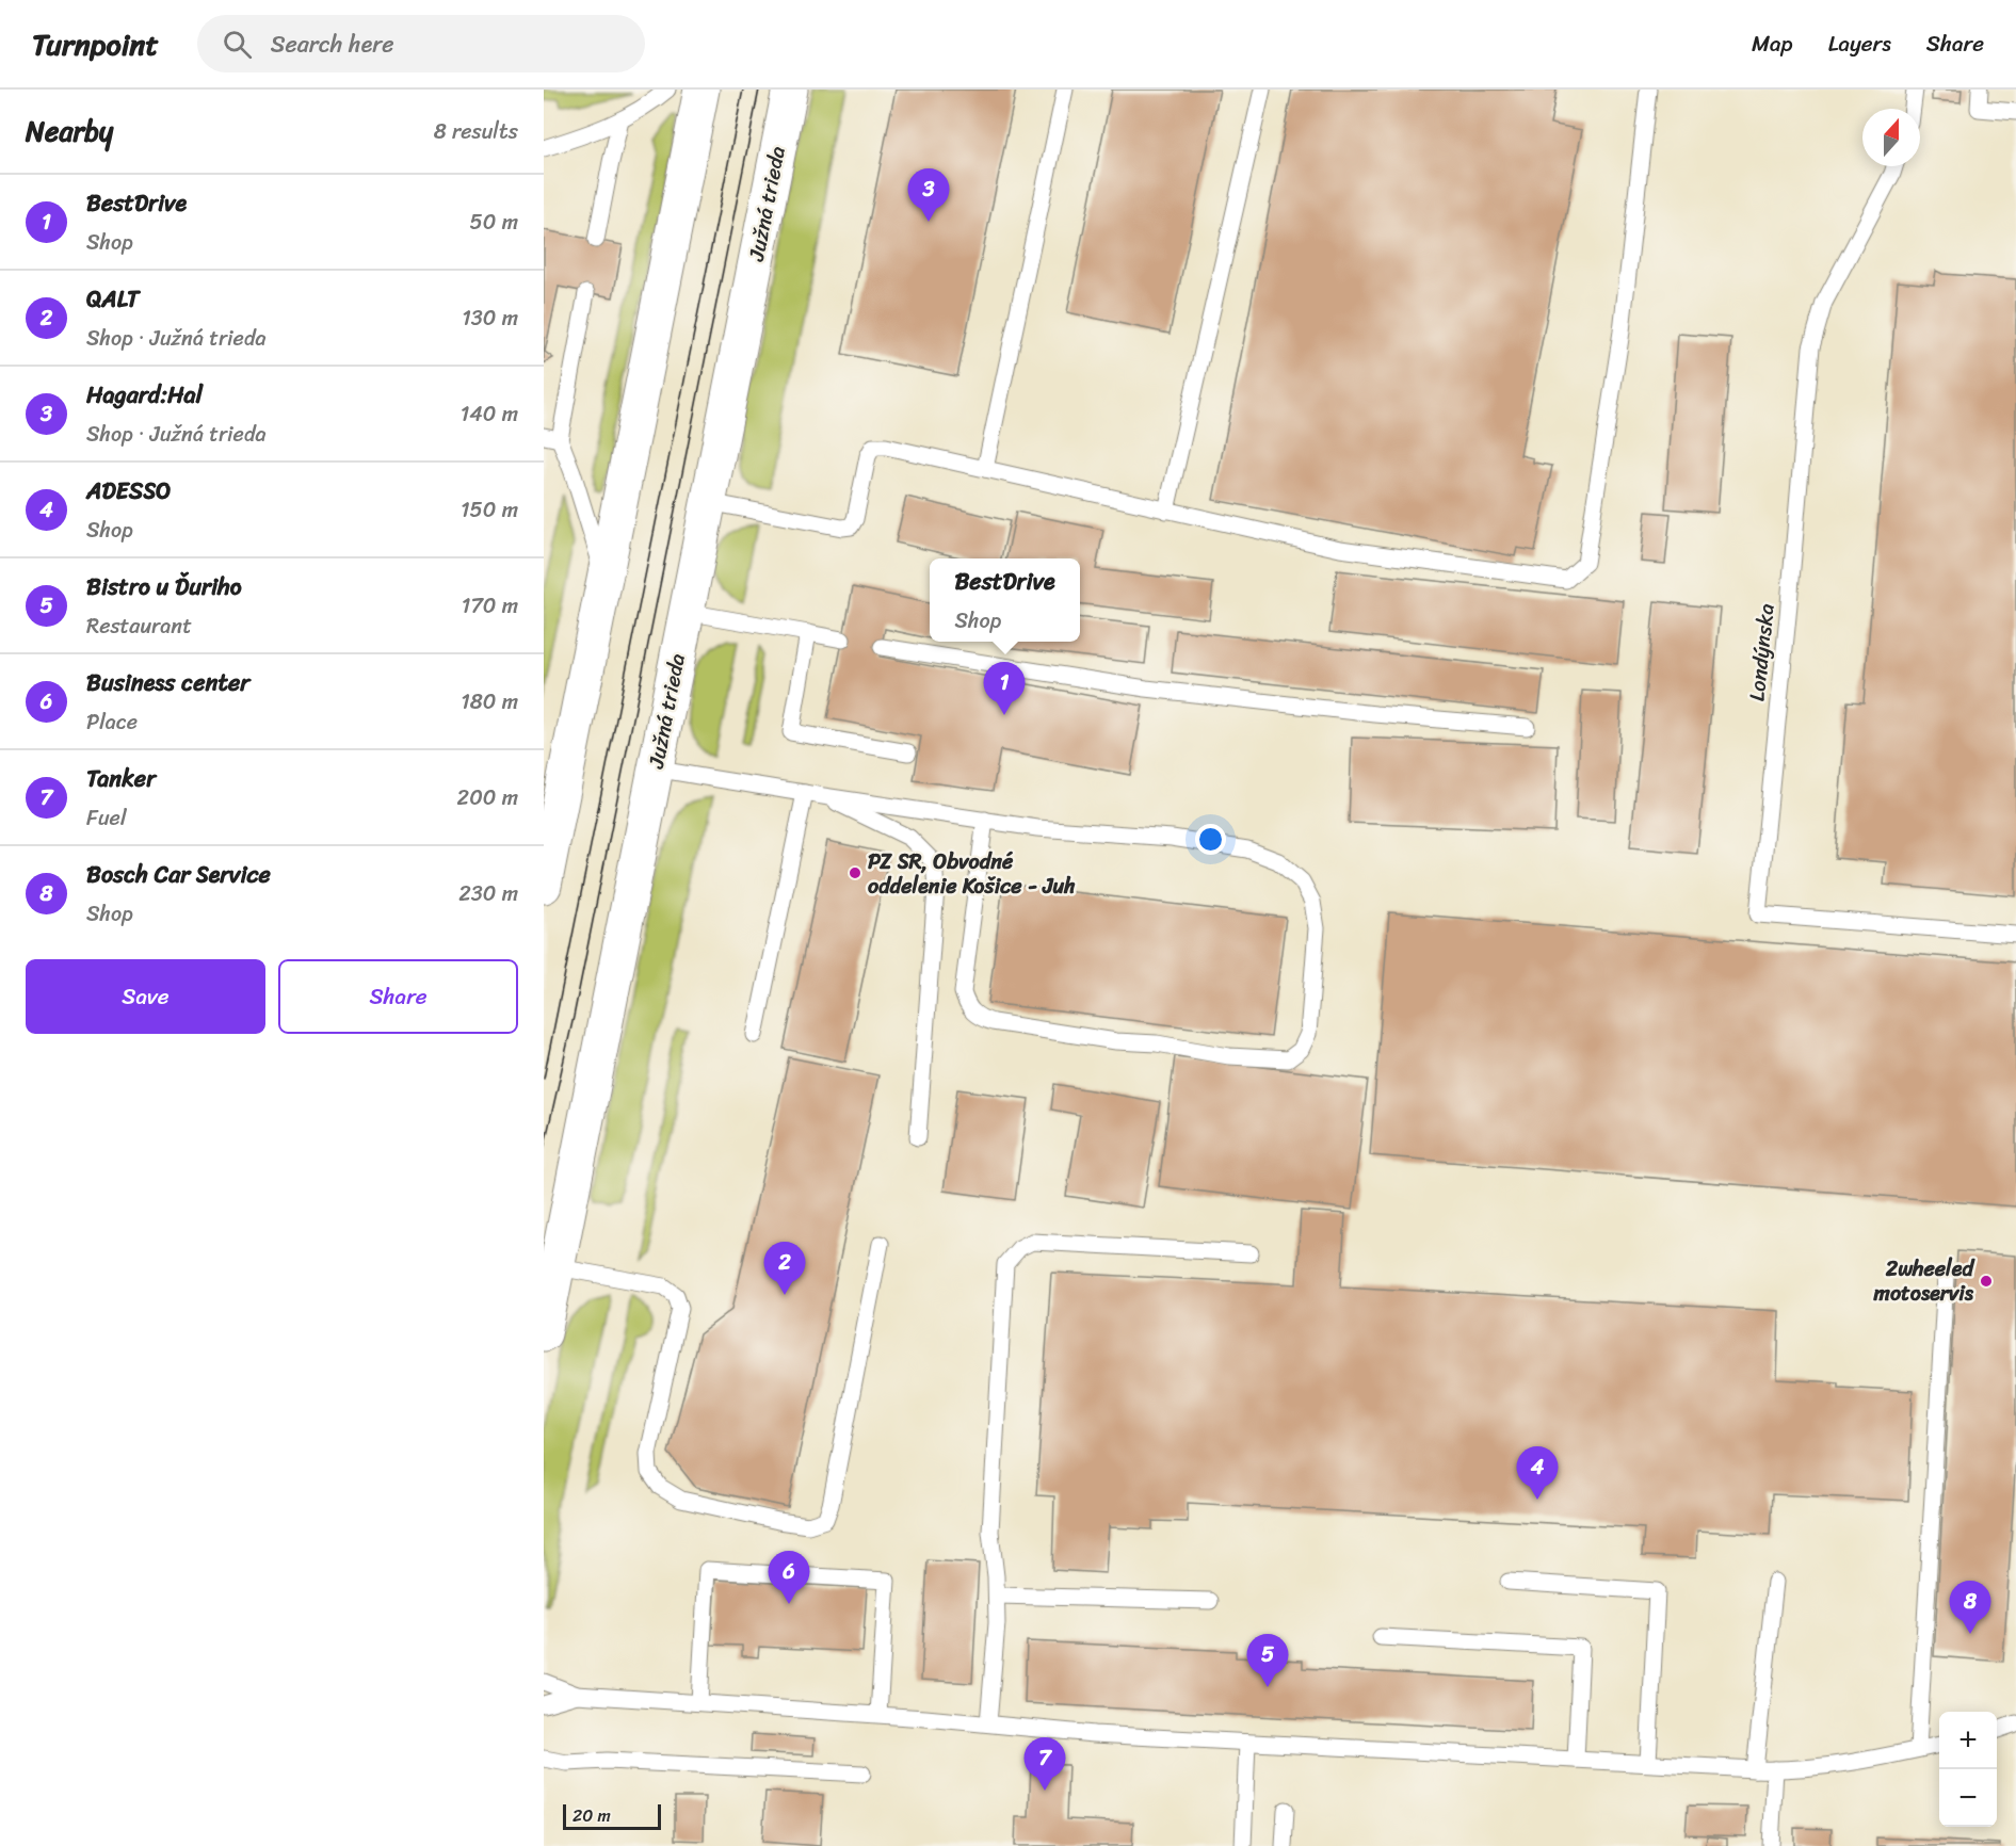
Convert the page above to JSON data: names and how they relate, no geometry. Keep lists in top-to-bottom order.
{
  "streets": {
    "street": ["Južná trieda"],
    "lane": ["Londýnska"]
  },
  "places": ["PZ SR, Obvodné oddelenie Košice - Juh", "2wheeled motoservis"],
  "scale_bar": "20 m",
  "north": "top",
  "page": {
    "header": "Turnpoint",
    "search": "Search here",
    "nav": ["Map", "Layers", "Share"],
    "heading": ["Nearby", "8 results"],
    "pins": [
      "3",
      "1",
      "2",
      "4",
      "6",
      "8",
      "5",
      "7"
    ],
    "list": [
      {
        "mark": "1",
        "name": "BestDrive",
        "note": "Shop",
        "value": "50 m"
      },
      {
        "mark": "2",
        "name": "QALT",
        "note": "Shop · Južná trieda",
        "value": "130 m"
      },
      {
        "mark": "3",
        "name": "Hagard:Hal",
        "note": "Shop · Južná trieda",
        "value": "140 m"
      },
      {
        "mark": "4",
        "name": "ADESSO",
        "note": "Shop",
        "value": "150 m"
      },
      {
        "mark": "5",
        "name": "Bistro u Ďuriho",
        "note": "Restaurant",
        "value": "170 m"
      },
      {
        "mark": "6",
        "name": "Business center",
        "note": "Place",
        "value": "180 m"
      },
      {
        "mark": "7",
        "name": "Tanker",
        "note": "Fuel",
        "value": "200 m"
      },
      {
        "mark": "8",
        "name": "Bosch Car Service",
        "note": "Shop",
        "value": "230 m"
      }
    ],
    "popup": ["BestDrive", "Shop"],
    "buttons": ["Save", "Share"],
    "map_buttons": ["+", "−"],
    "scale": "20 m"
  }
}
